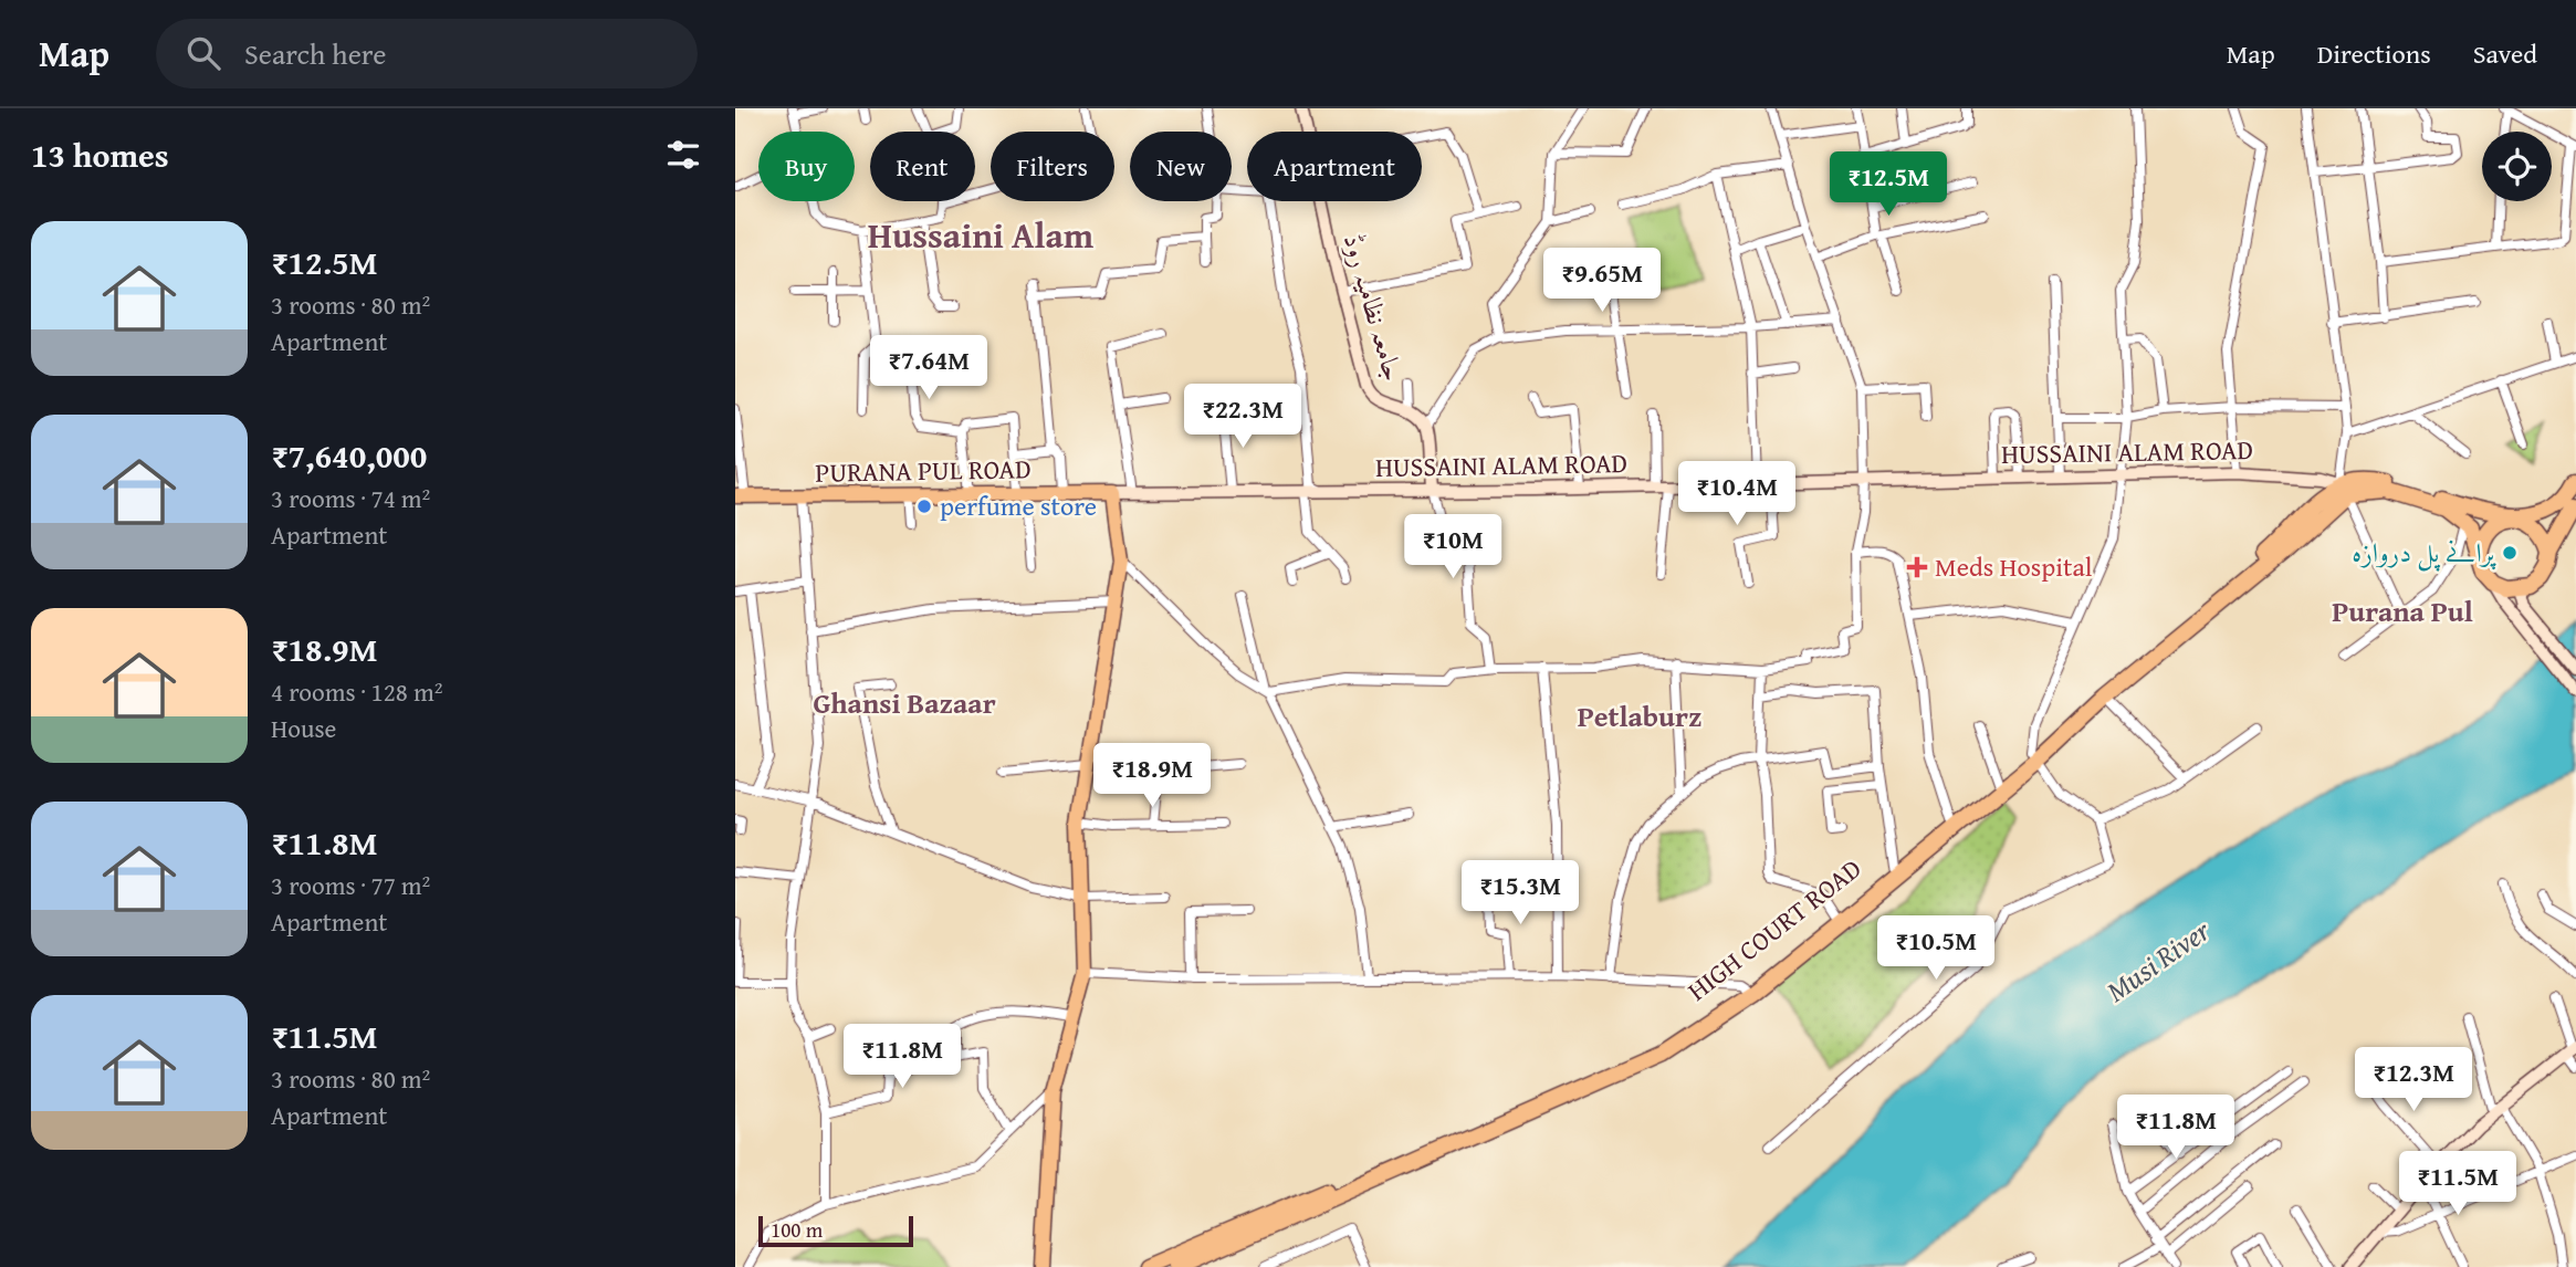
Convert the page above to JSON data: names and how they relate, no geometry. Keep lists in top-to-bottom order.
{
  "streets": {
    "highway": ["HIGH COURT ROAD"],
    "main road": ["جامعہ نظامیہ روڈ", "HUSSAINI ALAM ROAD", "PURANA PUL ROAD"]
  },
  "crossings": [
    ["HUSSAINI ALAM ROAD", "PURANA PUL ROAD"],
    ["HUSSAINI ALAM ROAD", "HIGH COURT ROAD"]
  ],
  "districts": [
    "Hussaini Alam",
    "Purana Pul",
    "Ghansi Bazaar",
    "Petlaburz"
  ],
  "water": ["Musi River"],
  "places": {
    "other": ["perfume store", "پرانے پل دروازہ"],
    "health": ["Meds Hospital"]
  },
  "scale_bar": "100 m",
  "page": {
    "header": "Map",
    "search": "Search here",
    "nav": ["Map", "Directions", "Saved"],
    "heading": "13 homes",
    "chip": [
      "Buy",
      "Rent",
      "Filters",
      "New",
      "Apartment"
    ],
    "price": [
      "₹12.5M",
      "₹9.65M",
      "₹7.64M",
      "₹22.3M",
      "₹10.4M",
      "₹10M",
      "₹18.9M",
      "₹15.3M",
      "₹10.5M",
      "₹11.8M",
      "₹12.3M",
      "₹11.8M",
      "₹11.5M"
    ],
    "list": [
      {
        "name": "₹12.5M",
        "note": "3 rooms · 80 m² · Apartment"
      },
      {
        "name": "₹7,640,000",
        "note": "3 rooms · 74 m² · Apartment"
      },
      {
        "name": "₹18.9M",
        "note": "4 rooms · 128 m² · House"
      },
      {
        "name": "₹11.8M",
        "note": "3 rooms · 77 m² · Apartment"
      },
      {
        "name": "₹11.5M",
        "note": "3 rooms · 80 m² · Apartment"
      }
    ],
    "scale": "100 m"
  }
}
